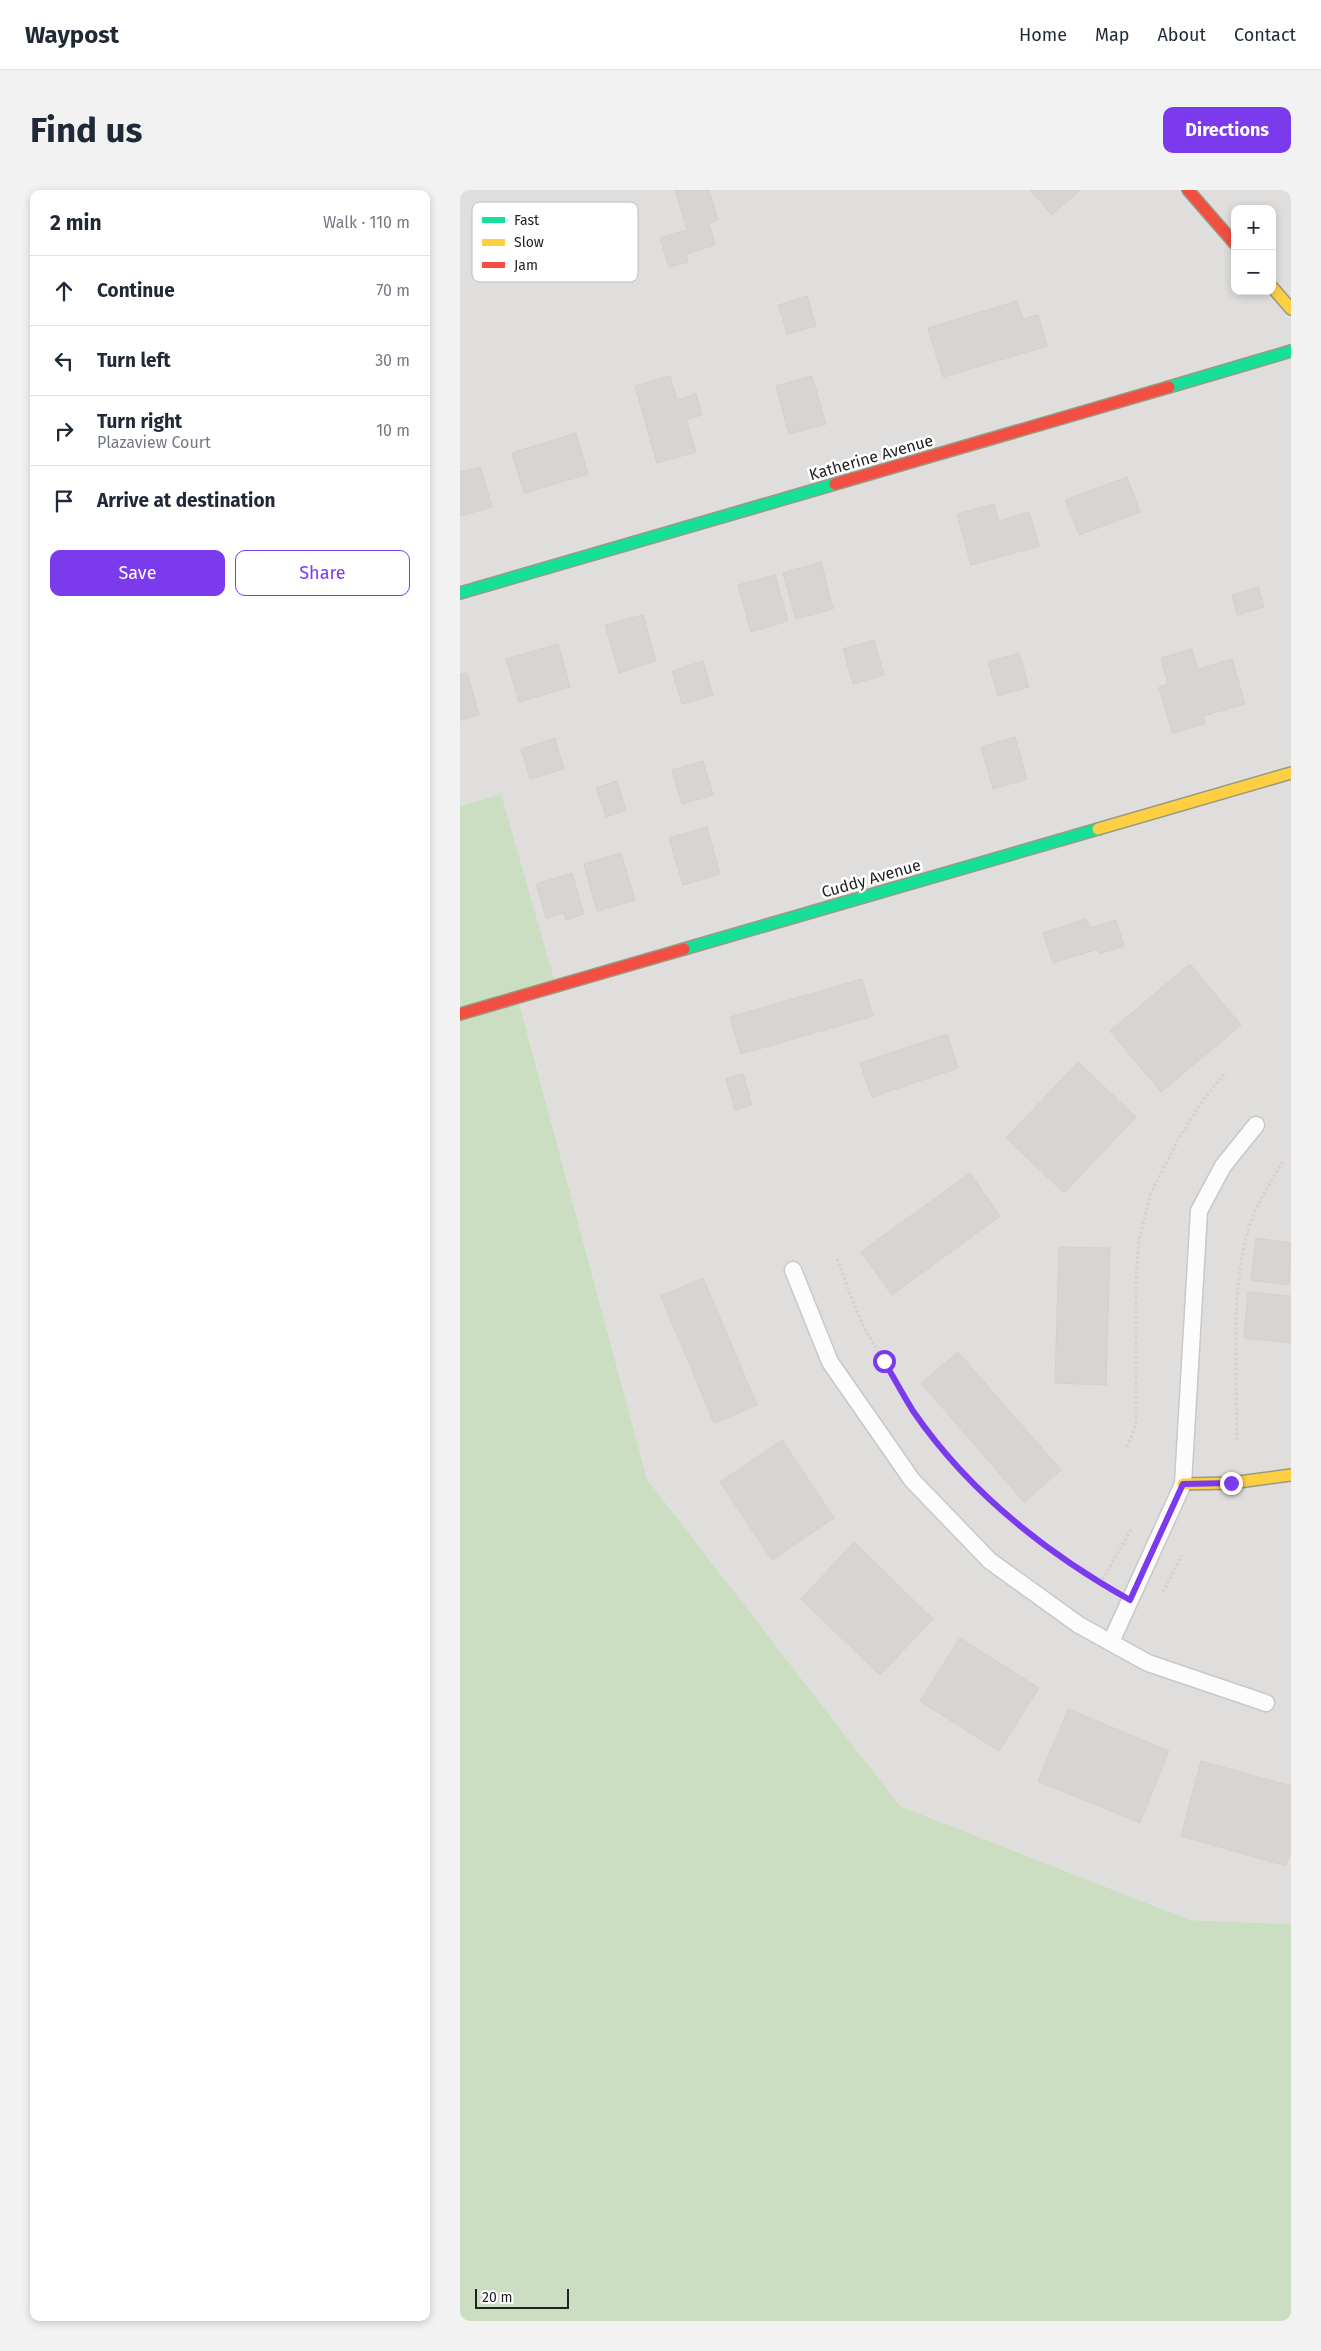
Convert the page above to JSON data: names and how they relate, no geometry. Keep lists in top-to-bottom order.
{
  "streets": {
    "street": ["Katherine Avenue", "Cuddy Avenue"]
  },
  "legend": ["Fast", "Slow", "Jam"],
  "scale_bar": "20 m",
  "page": {
    "header": "Waypost",
    "nav": [
      "Home",
      "Map",
      "About",
      "Contact"
    ],
    "buttons": [
      "Directions",
      ["Save", "Share"]
    ],
    "title": "Find us",
    "heading": ["2 min", "Walk · 110 m"],
    "map_buttons": ["+", "−"],
    "list": [
      ["Continue", "70 m"],
      ["Turn left", "30 m"],
      ["Turn right", "Plazaview Court", "10 m"],
      "Arrive at destination"
    ],
    "scale": "20 m"
  }
}
